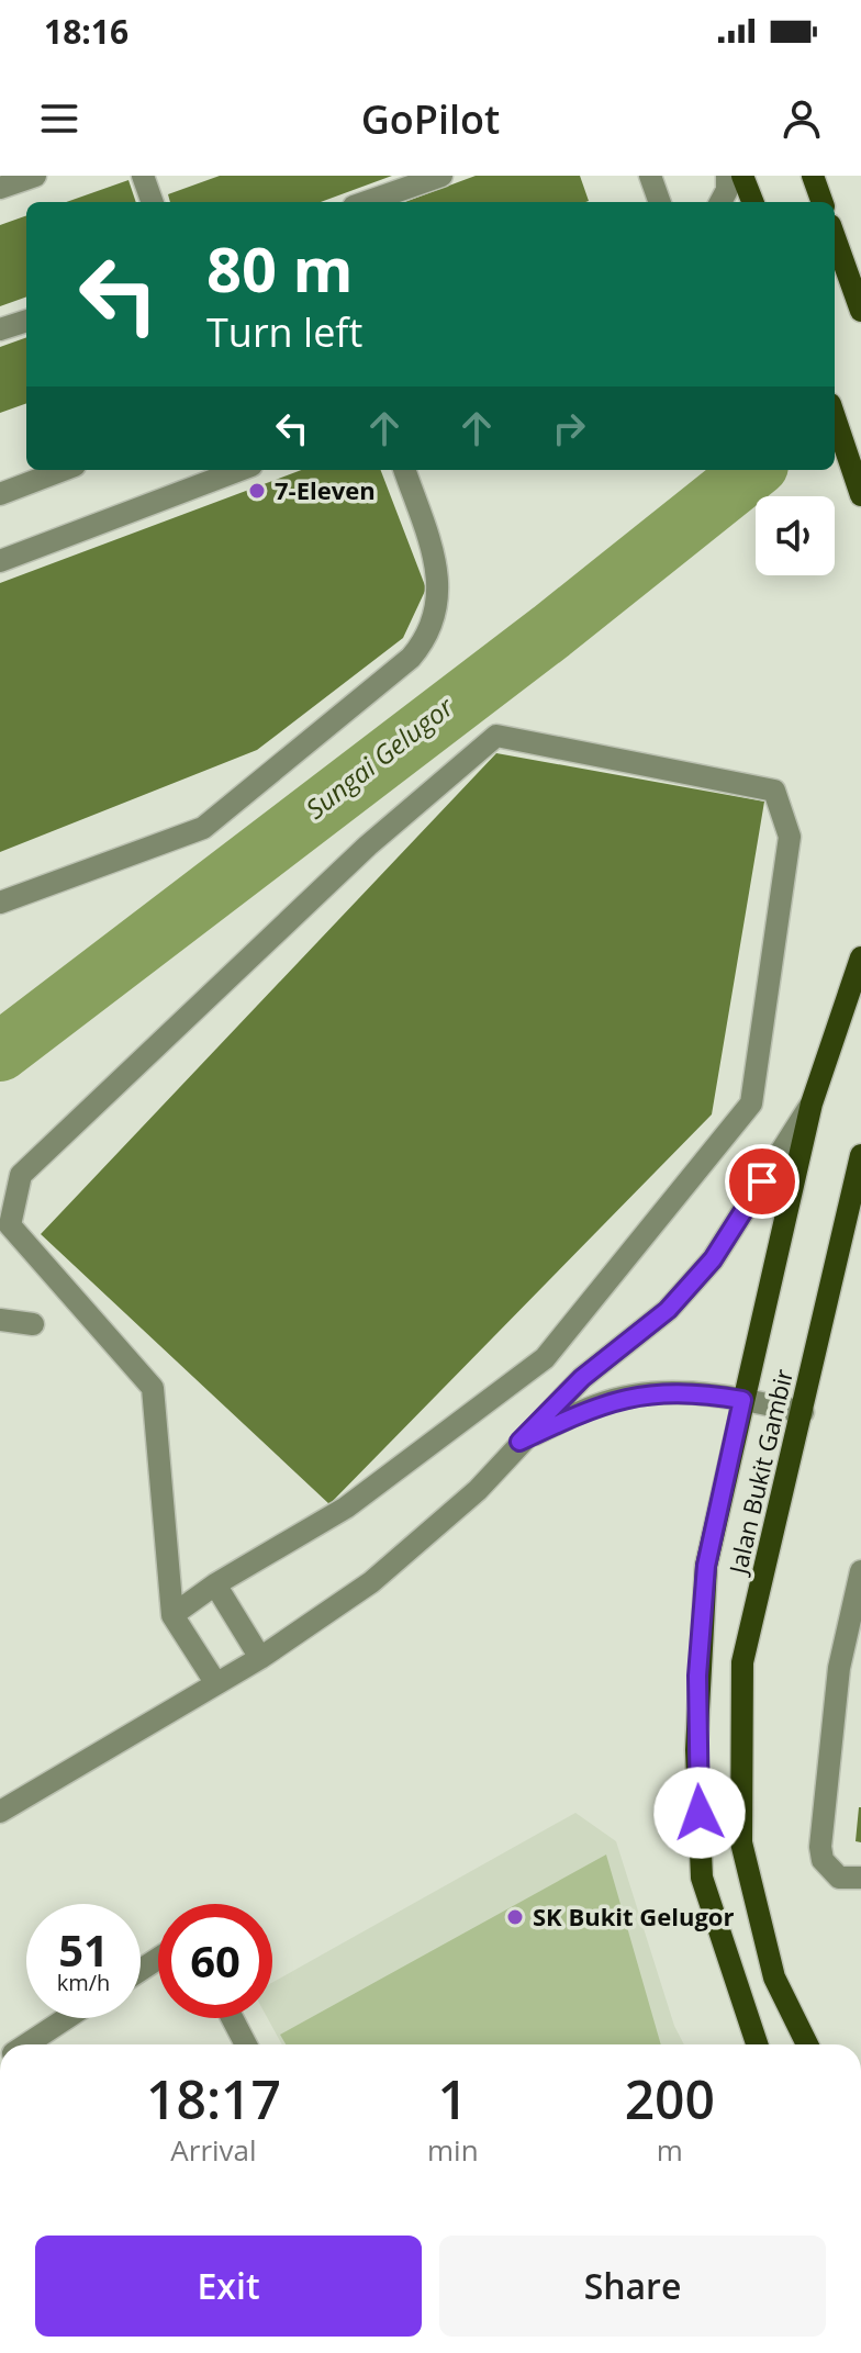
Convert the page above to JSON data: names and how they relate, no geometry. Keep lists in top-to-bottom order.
{
  "streets": {
    "main road": ["Jalan Bukit Gambir"]
  },
  "water": ["Sungai Gelugor"],
  "places": ["7-Eleven", "SK Bukit Gelugor"],
  "page": {
    "status": "18:16",
    "header": "GoPilot",
    "turn": ["80 m", "Turn left"],
    "speed": "51 km/h",
    "limit": "60",
    "eta": [
      "18:17",
      "Arrival",
      "1",
      "min",
      "200",
      "m"
    ],
    "buttons": ["Exit", "Share"]
  }
}
